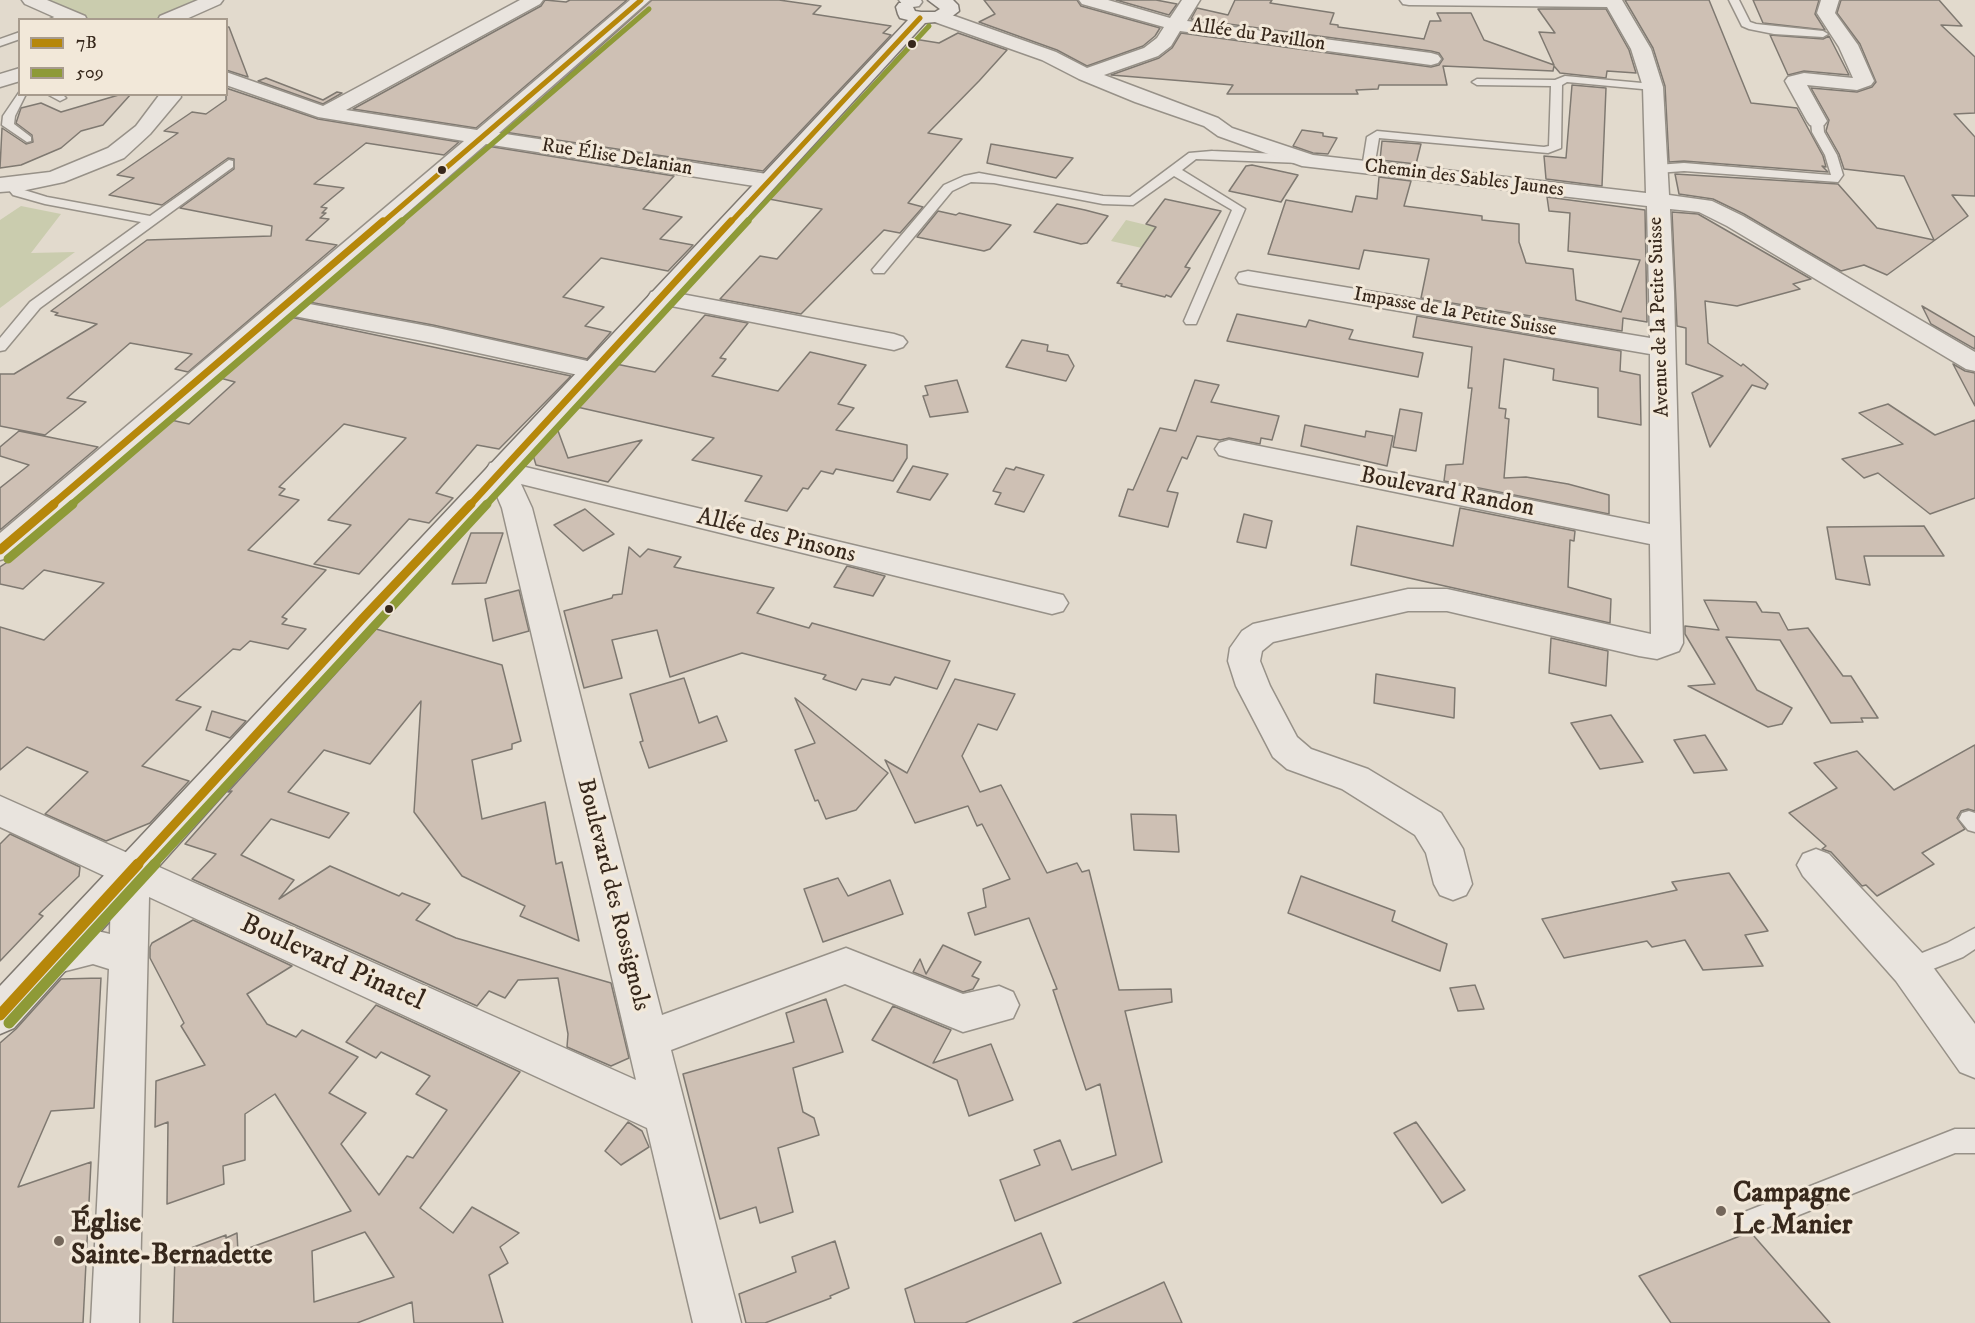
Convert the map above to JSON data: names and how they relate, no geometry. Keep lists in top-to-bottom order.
{
  "streets": {
    "street": [
      "Allée du Pavillon",
      "Rue Élise Delanian",
      "Chemin des Sables Jaunes",
      "Impasse de la Petite Suisse",
      "Avenue de la Petite Suisse",
      "Boulevard Randon",
      "Allée des Pinsons",
      "Boulevard des Rossignols",
      "Boulevard Pinatel"
    ]
  },
  "crossings": [
    ["Chemin des Sables Jaunes", "Avenue de la Petite Suisse"],
    ["Impasse de la Petite Suisse", "Avenue de la Petite Suisse"],
    ["Avenue de la Petite Suisse", "Boulevard Randon"],
    ["Allée des Pinsons", "Boulevard des Rossignols"],
    ["Boulevard des Rossignols", "Boulevard Pinatel"]
  ],
  "places": ["Campagne Le Manier", "Église Sainte-Bernadette"],
  "lines": ["transit line 7B", "transit line 509"],
  "legend": ["7B", "509"]
}
